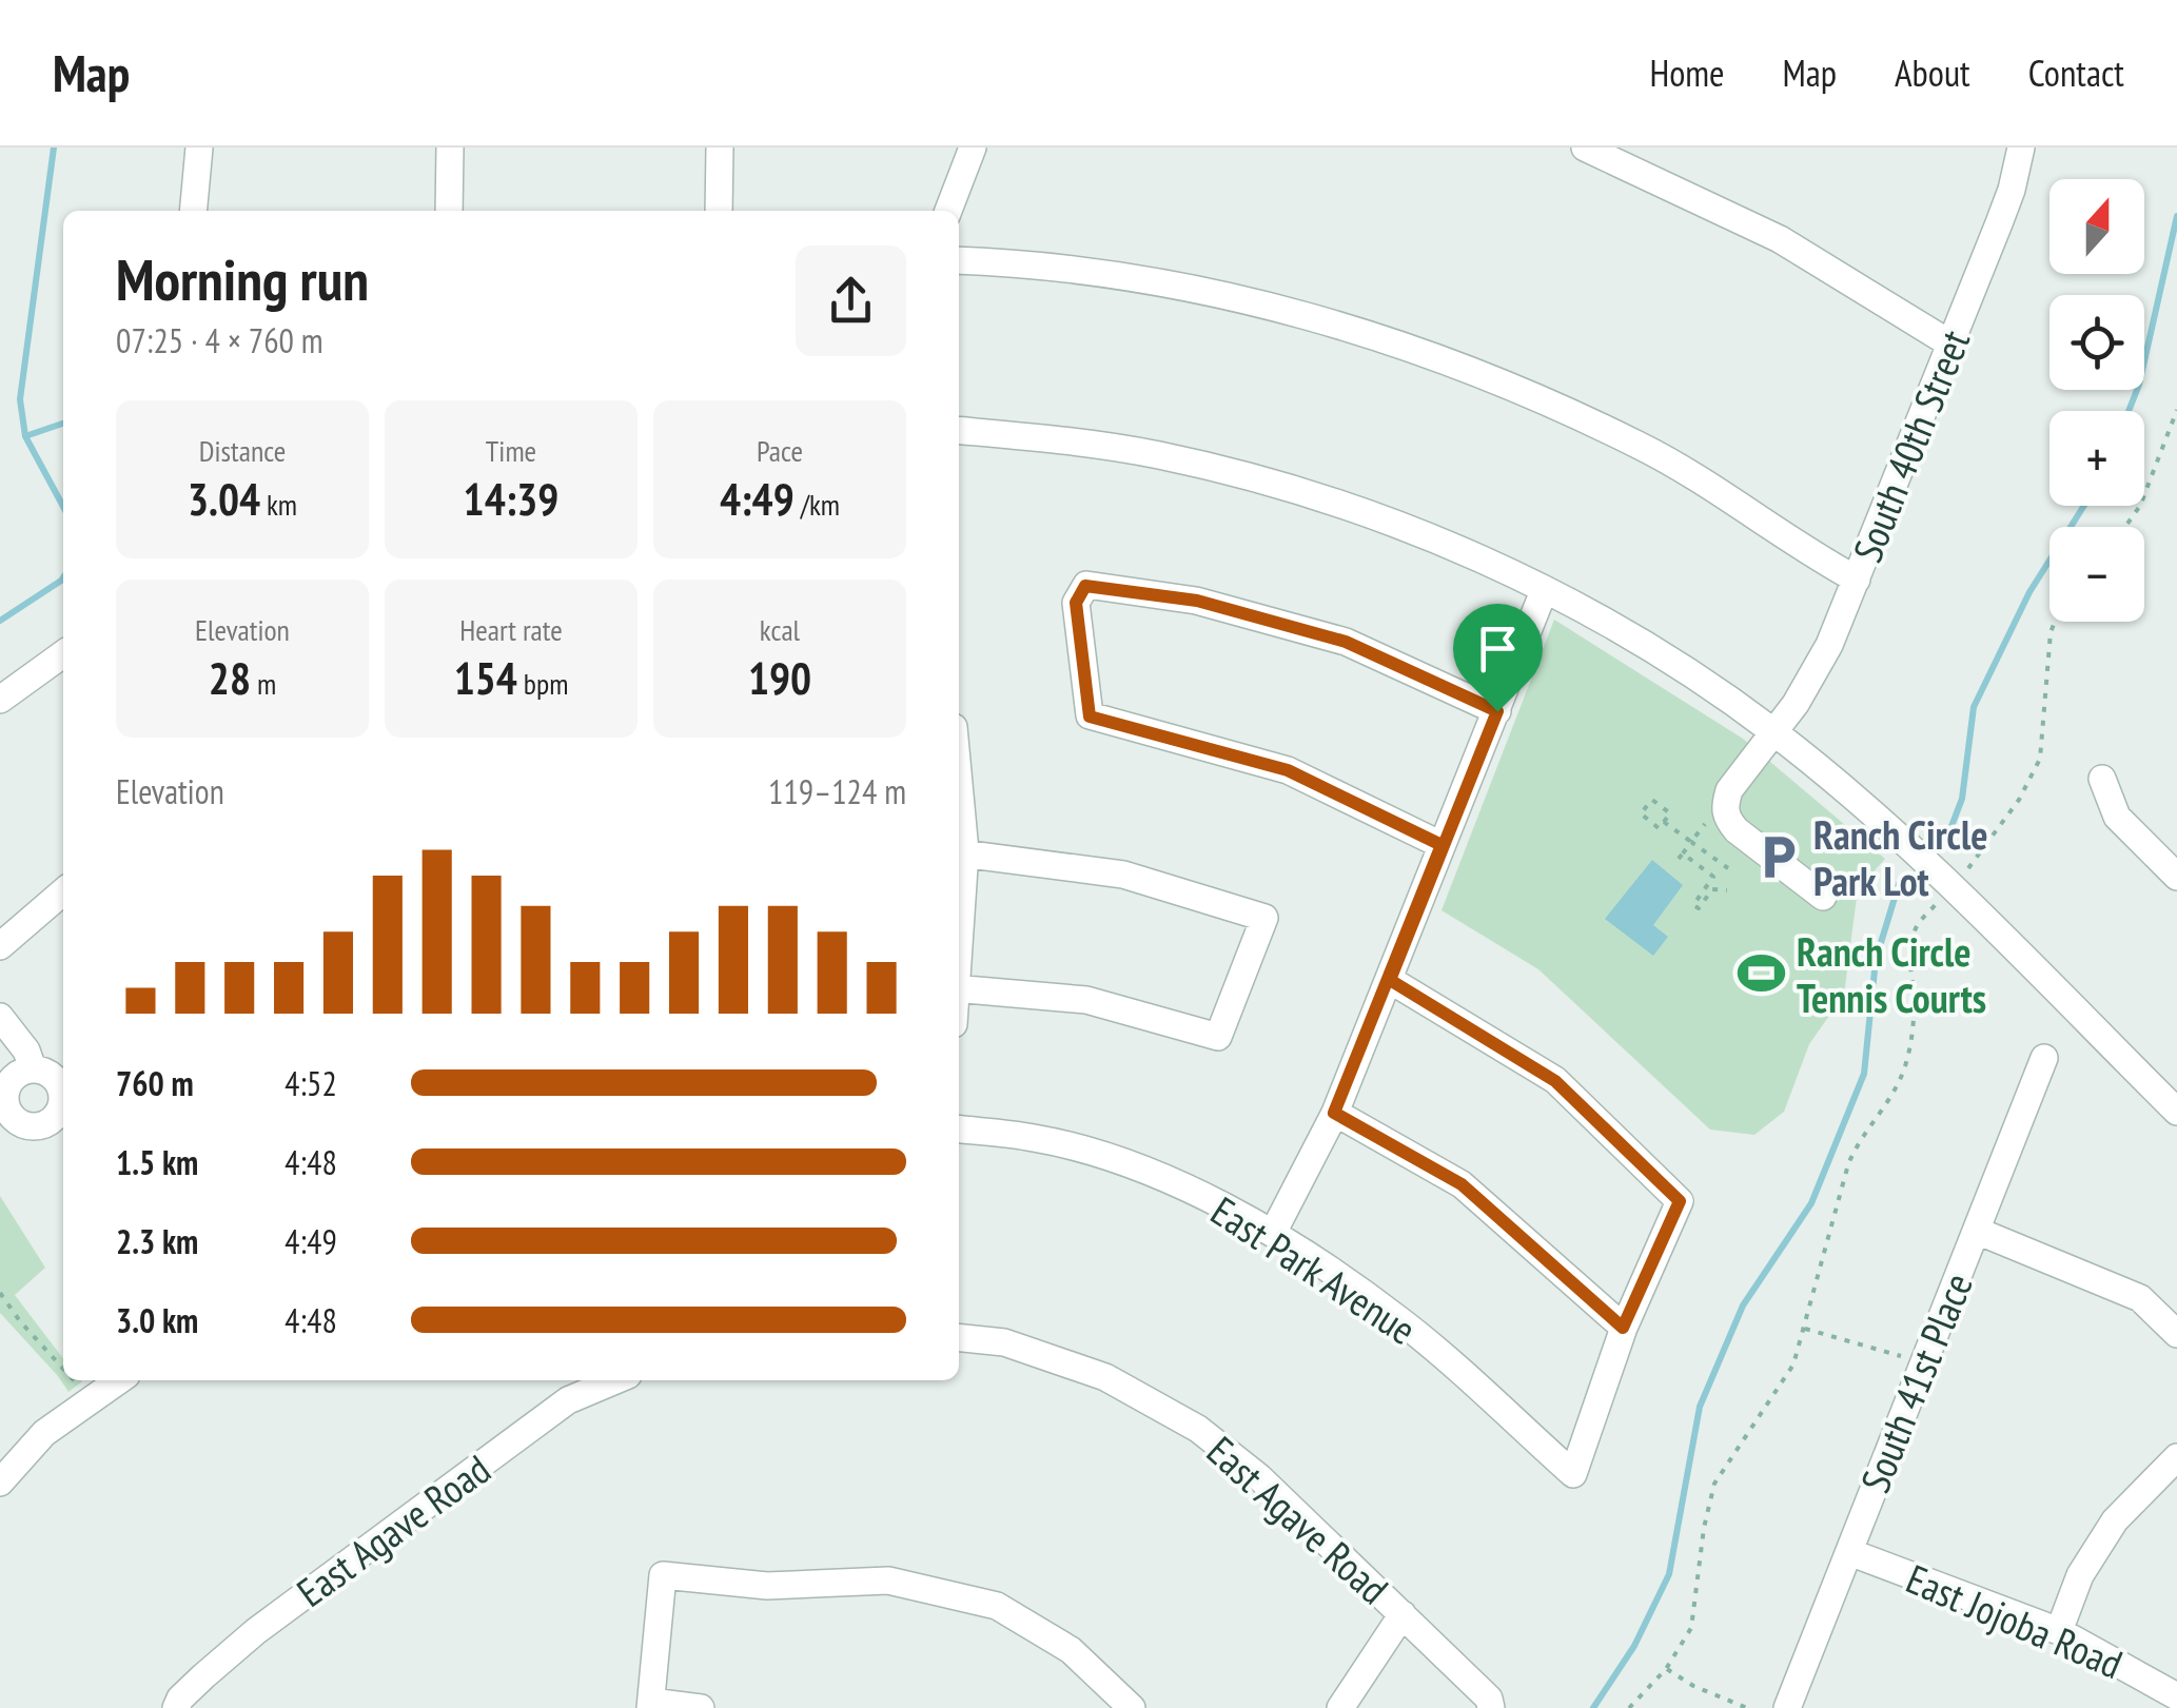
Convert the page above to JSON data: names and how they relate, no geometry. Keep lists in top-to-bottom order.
{
  "streets": {
    "street": [
      "South 40th Street",
      "East Park Avenue",
      "South 41st Place",
      "East Agave Road",
      "East Jojoba Road"
    ]
  },
  "crossings": [
    ["South 41st Place", "East Jojoba Road"]
  ],
  "places": {
    "parking": ["Ranch Circle Park Lot"],
    "sports": ["Ranch Circle Tennis Courts"]
  },
  "north": "top",
  "page": {
    "header": "Map",
    "nav": [
      "Home",
      "Map",
      "About",
      "Contact"
    ],
    "map_buttons": ["+", "−"],
    "heading": ["Morning run", "07:25 · 4 × 760 m"],
    "stats": [
      ["Distance", "3.04 km"],
      ["Time", "14:39"],
      ["Pace", "4:49 /km"],
      ["Elevation", "28 m"],
      ["Heart rate", "154 bpm"],
      ["kcal", "190"]
    ],
    "chart": ["Elevation", "119–124 m"],
    "list": [
      {
        "name": "760 m",
        "note": "4:52"
      },
      {
        "name": "1.5 km",
        "note": "4:48"
      },
      {
        "name": "2.3 km",
        "note": "4:49"
      },
      {
        "name": "3.0 km",
        "note": "4:48"
      }
    ]
  }
}
